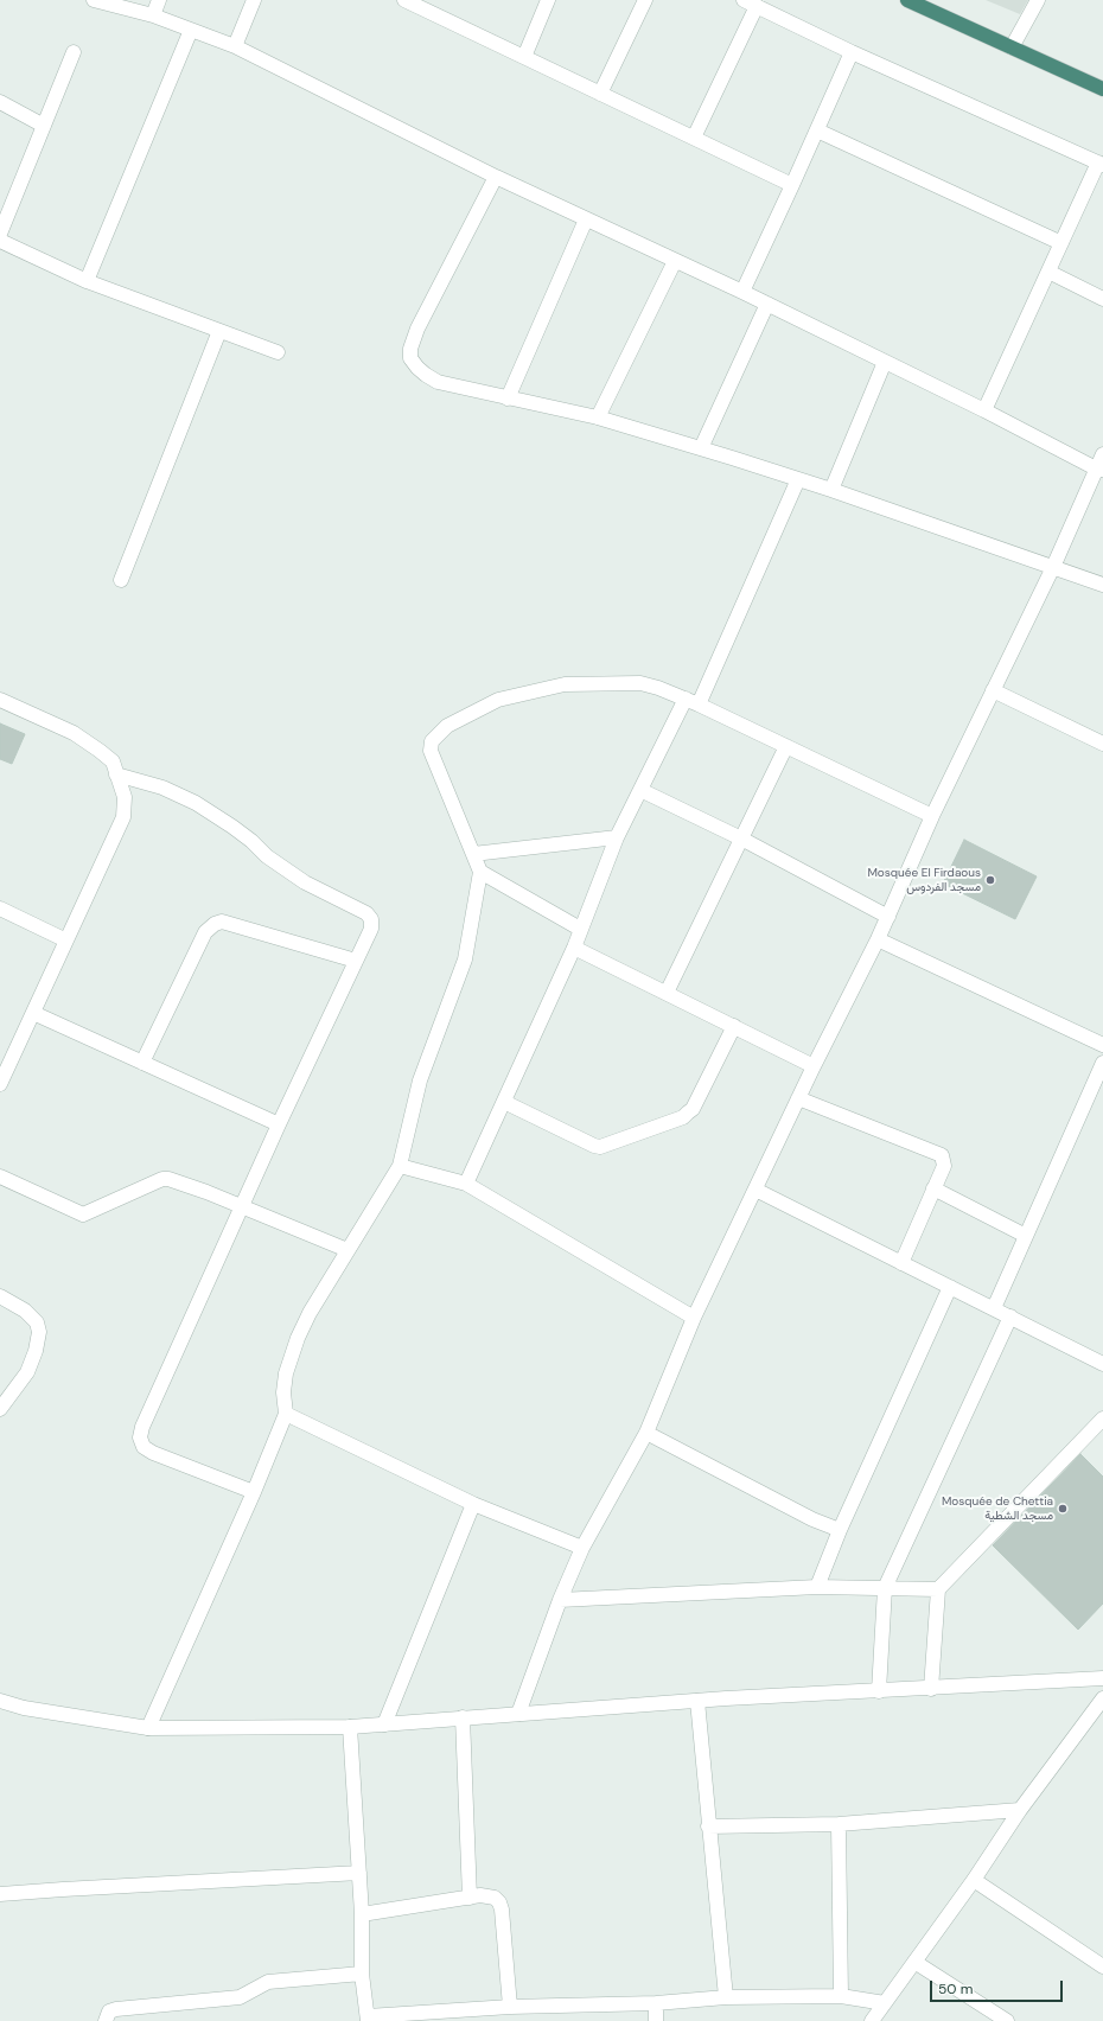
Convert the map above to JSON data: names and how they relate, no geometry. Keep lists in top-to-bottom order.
{
  "places": ["Mosquée El Firdaous مسجد الفردوس", "Mosquée de Chettia مسجد الشطية"],
  "scale_bar": "50 m"
}
